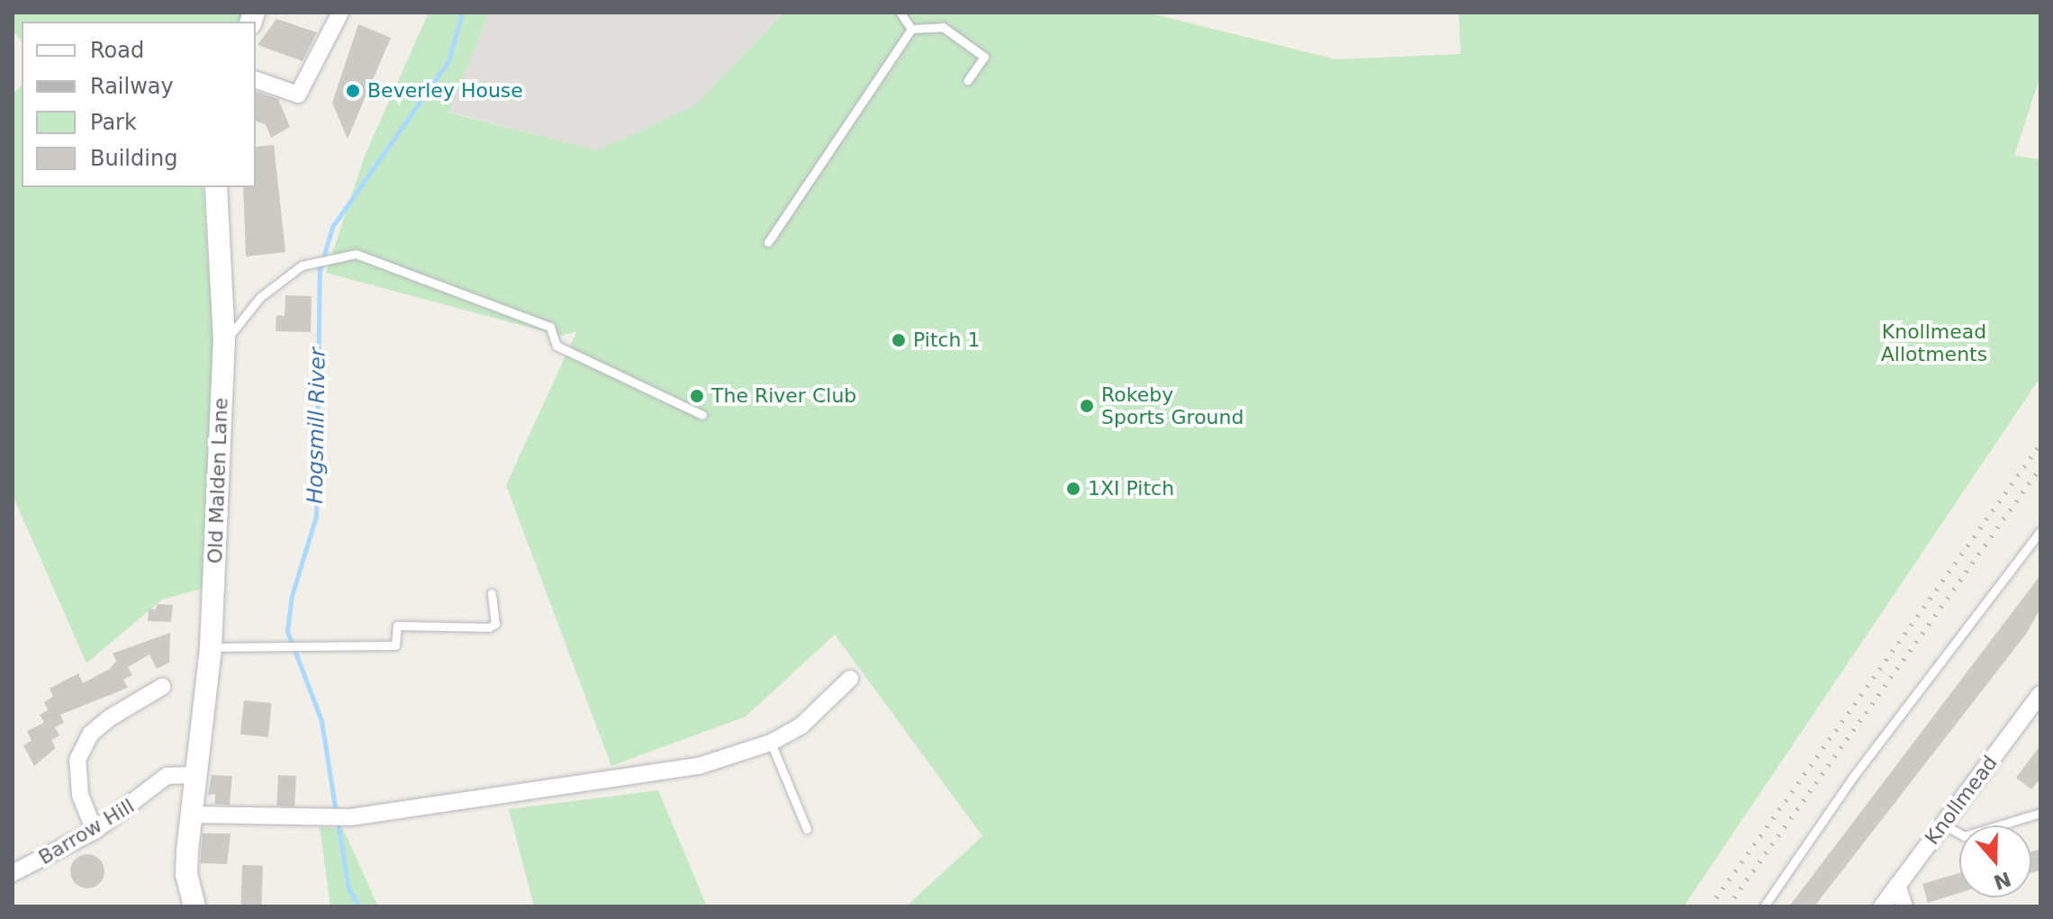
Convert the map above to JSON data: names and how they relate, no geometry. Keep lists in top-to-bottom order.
{
  "streets": {
    "main road": ["Old Malden Lane"],
    "street": ["Knollmead", "Barrow Hill"]
  },
  "crossings": [
    ["Old Malden Lane", "Barrow Hill"]
  ],
  "water": ["Hogsmill River"],
  "parks": ["Knollmead Allotments"],
  "places": [
    "Beverley House",
    "Pitch 1",
    "The River Club",
    "Rokeby Sports Ground",
    "1XI Pitch"
  ],
  "legend": [
    "Road",
    "Railway",
    "Park",
    "Building"
  ],
  "north": "bottom"
}
